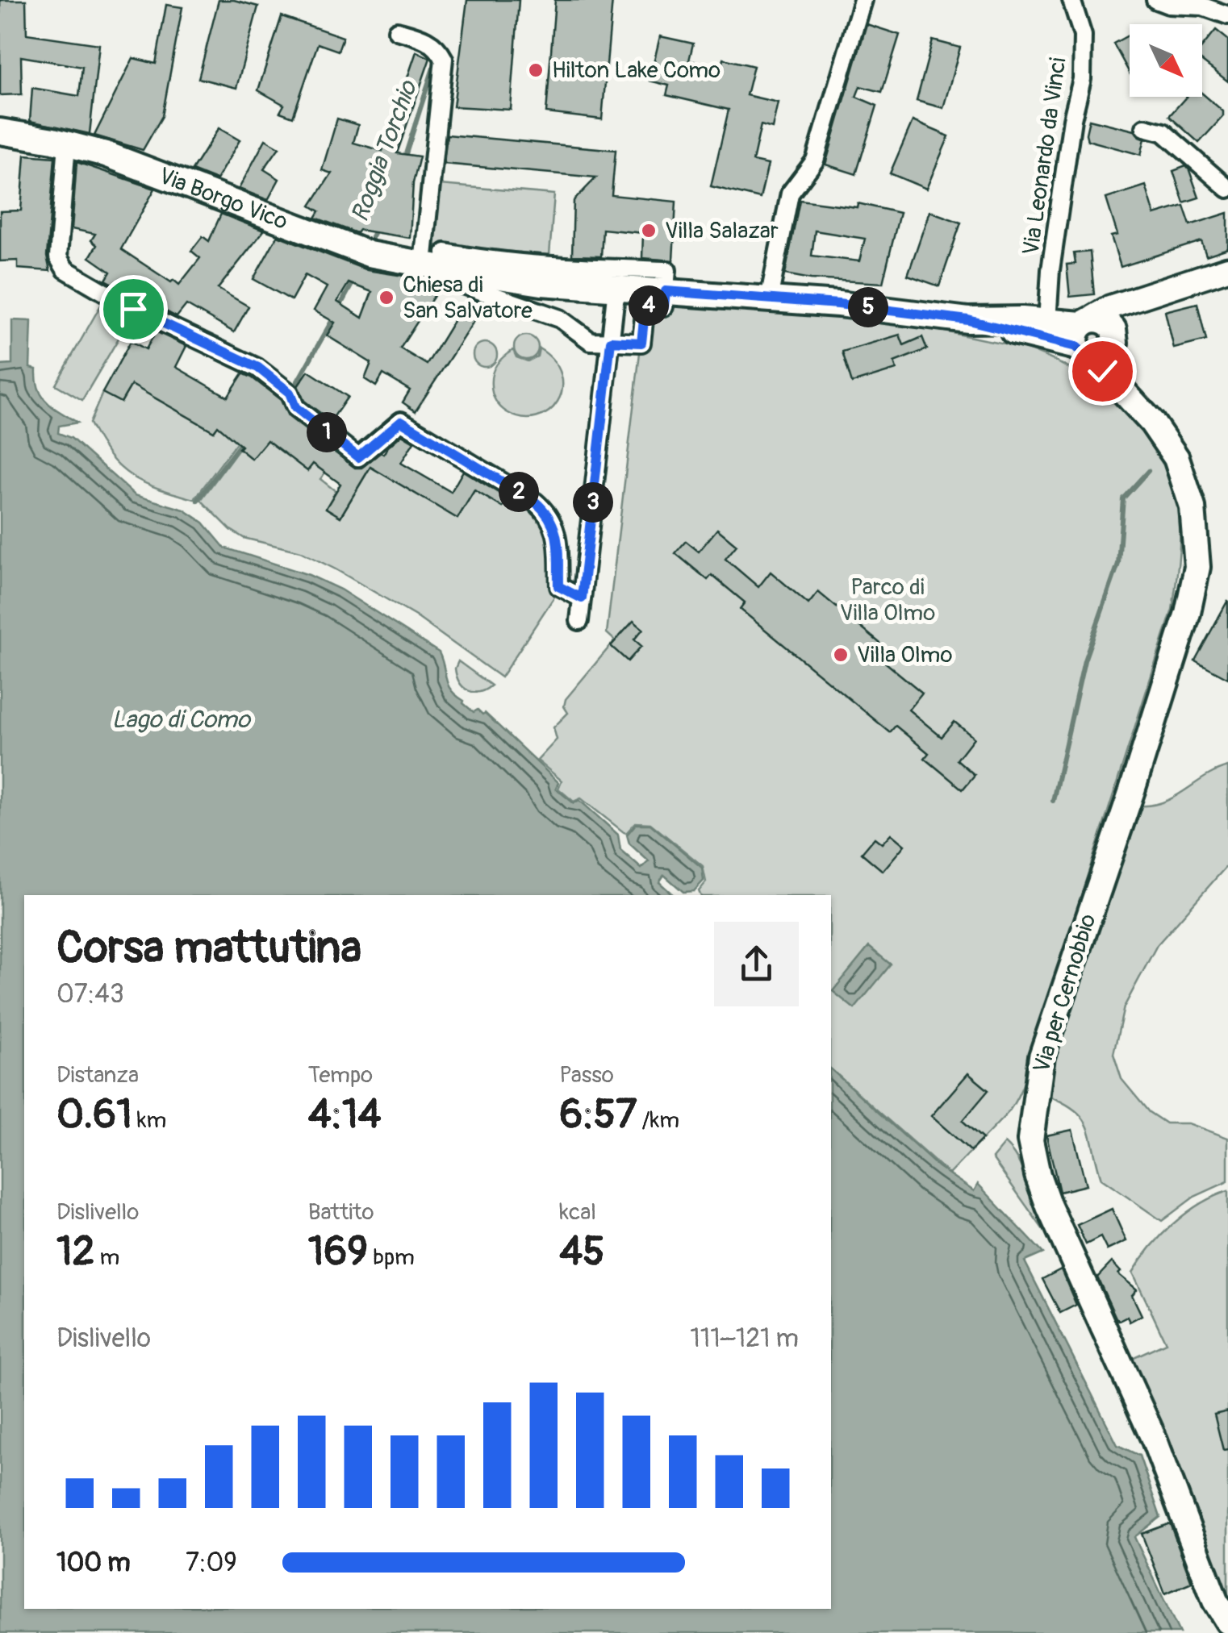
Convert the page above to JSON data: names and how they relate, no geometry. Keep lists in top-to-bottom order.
{
  "streets": {
    "main road": ["Via Borgo Vico", "Via per Cernobbio"],
    "street": ["Via Leonardo da Vinci"]
  },
  "water": ["Roggia Torchio", "Lago di Como"],
  "parks": ["Parco di Villa Olmo"],
  "places": [
    "Hilton Lake Como",
    "Villa Salazar",
    "Chiesa di San Salvatore",
    "Villa Olmo"
  ],
  "north": "bottom right",
  "page": {
    "pins": [
      "4",
      "5",
      "1",
      "2",
      "3"
    ],
    "heading": ["Corsa mattutina", "07:43"],
    "stats": [
      ["Distanza", "0.61 km"],
      ["Tempo", "4:14"],
      ["Passo", "6:57 /km"],
      ["Dislivello", "12 m"],
      ["Battito", "169 bpm"],
      ["kcal", "45"]
    ],
    "chart": ["Dislivello", "111–121 m"],
    "list": [
      {
        "name": "100 m",
        "note": "7:09"
      }
    ]
  }
}
